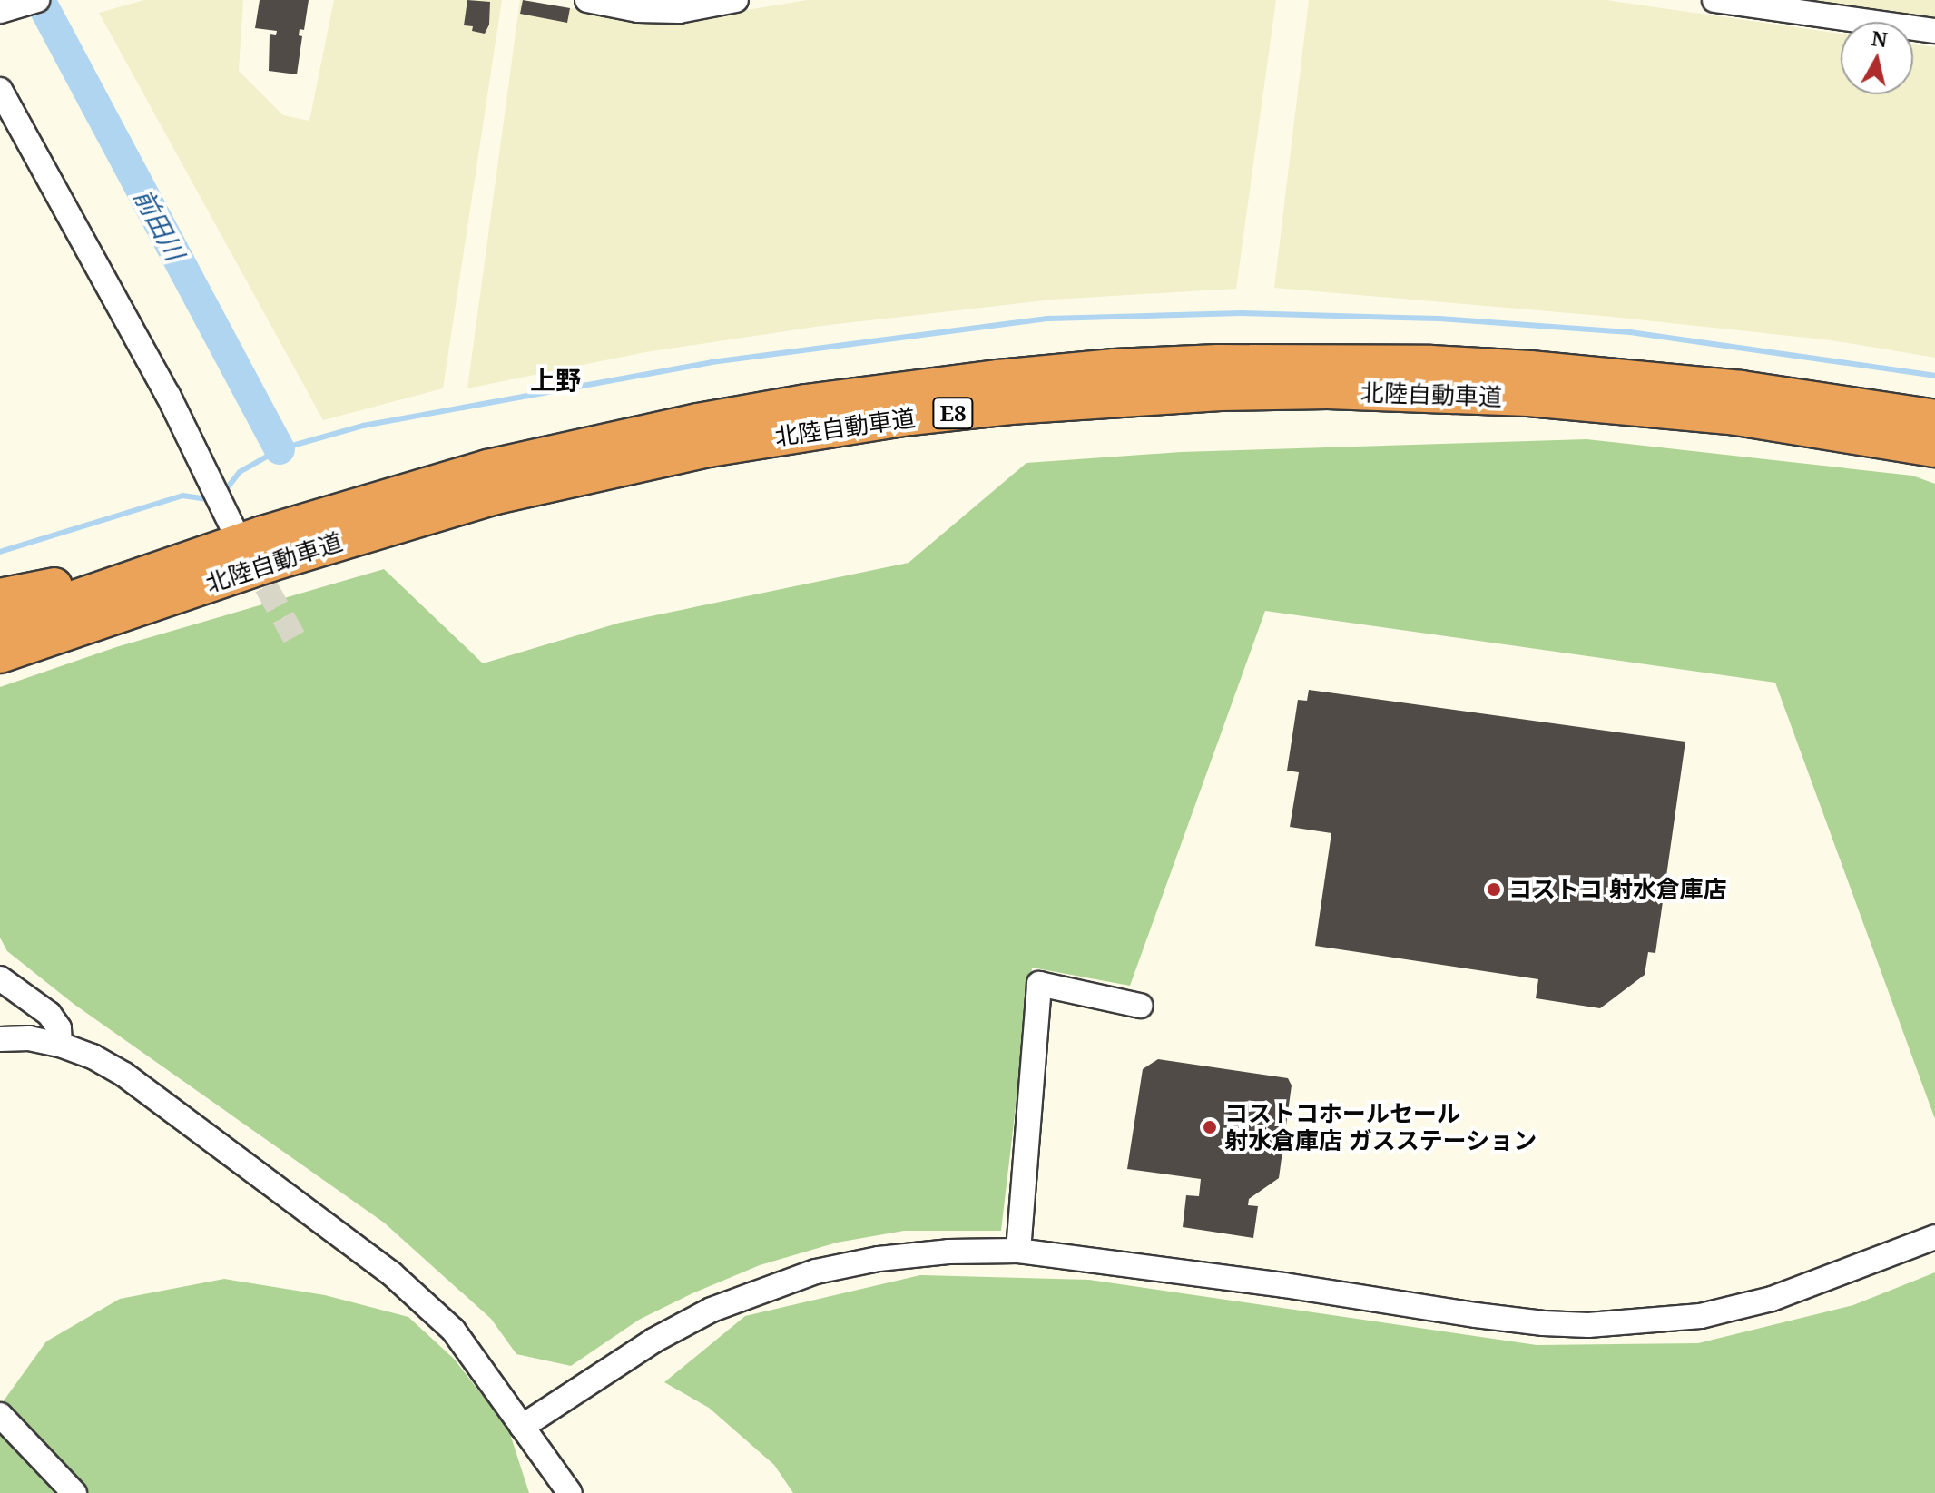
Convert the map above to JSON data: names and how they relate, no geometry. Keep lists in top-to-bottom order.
{
  "streets": {
    "highway": ["北陸自動車道", "E8"]
  },
  "districts": ["上野"],
  "water": ["前田川"],
  "places": ["コストコ 射水倉庫店", "コストコホールセール 射水倉庫店 ガスステーション"],
  "north": "top"
}
